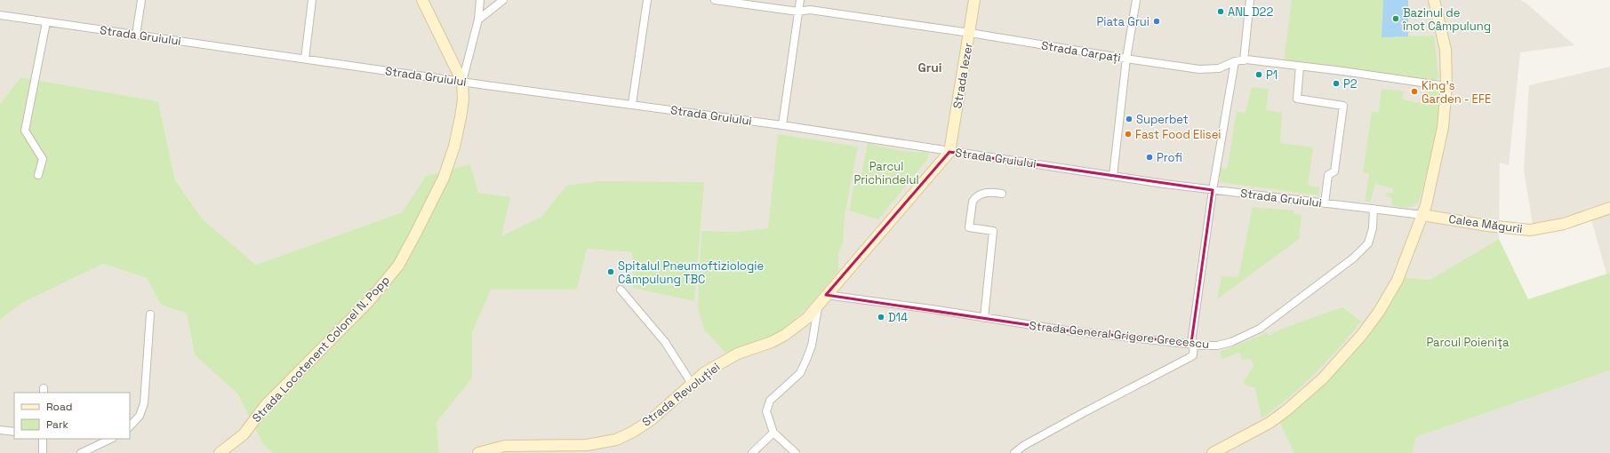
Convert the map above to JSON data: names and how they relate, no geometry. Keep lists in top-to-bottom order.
{
  "streets": {
    "main road": [
      "Strada Iezer",
      "Calea Măgurii",
      "Strada Locotenent Colonel N. Popp",
      "Strada Revoluției"
    ],
    "street": ["Strada Gruiului", "Strada Carpați", "Strada General Grigore Grecescu"]
  },
  "crossings": [
    ["Strada Gruiului", "Strada Iezer"],
    ["Strada Gruiului", "Calea Măgurii"],
    ["Strada Gruiului", "Strada General Grigore Grecescu"],
    ["Strada Gruiului", "Strada Locotenent Colonel N. Popp"],
    ["Strada Gruiului", "Strada Revoluției"],
    ["Strada Carpați", "Strada Iezer"],
    ["Strada Iezer", "Strada Revoluției"],
    ["Strada General Grigore Grecescu", "Strada Revoluției"]
  ],
  "districts": ["Grui"],
  "parks": ["Parcul Prichindelul", "Parcul Poieniţa"],
  "places": [
    "ANL D22",
    "Bazinul de înot Câmpulung",
    "Piata Grui",
    "P1",
    "P2",
    "King's Garden - EFE",
    "Superbet",
    "Fast Food Elisei",
    "Profi",
    "Spitalul Pneumoftiziologie Câmpulung TBC",
    "D14"
  ],
  "legend": ["Road", "Park"]
}
